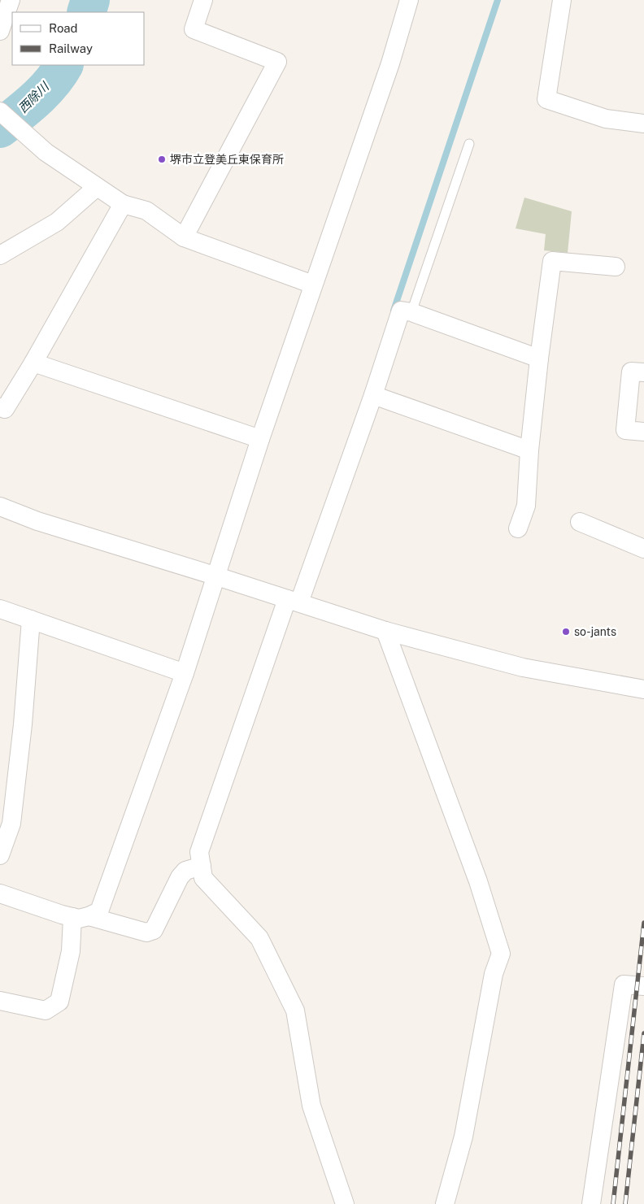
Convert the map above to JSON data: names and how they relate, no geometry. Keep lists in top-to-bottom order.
{
  "water": ["西除川"],
  "places": ["堺市立登美丘東保育所", "so-jants"],
  "legend": ["Road", "Railway"]
}
